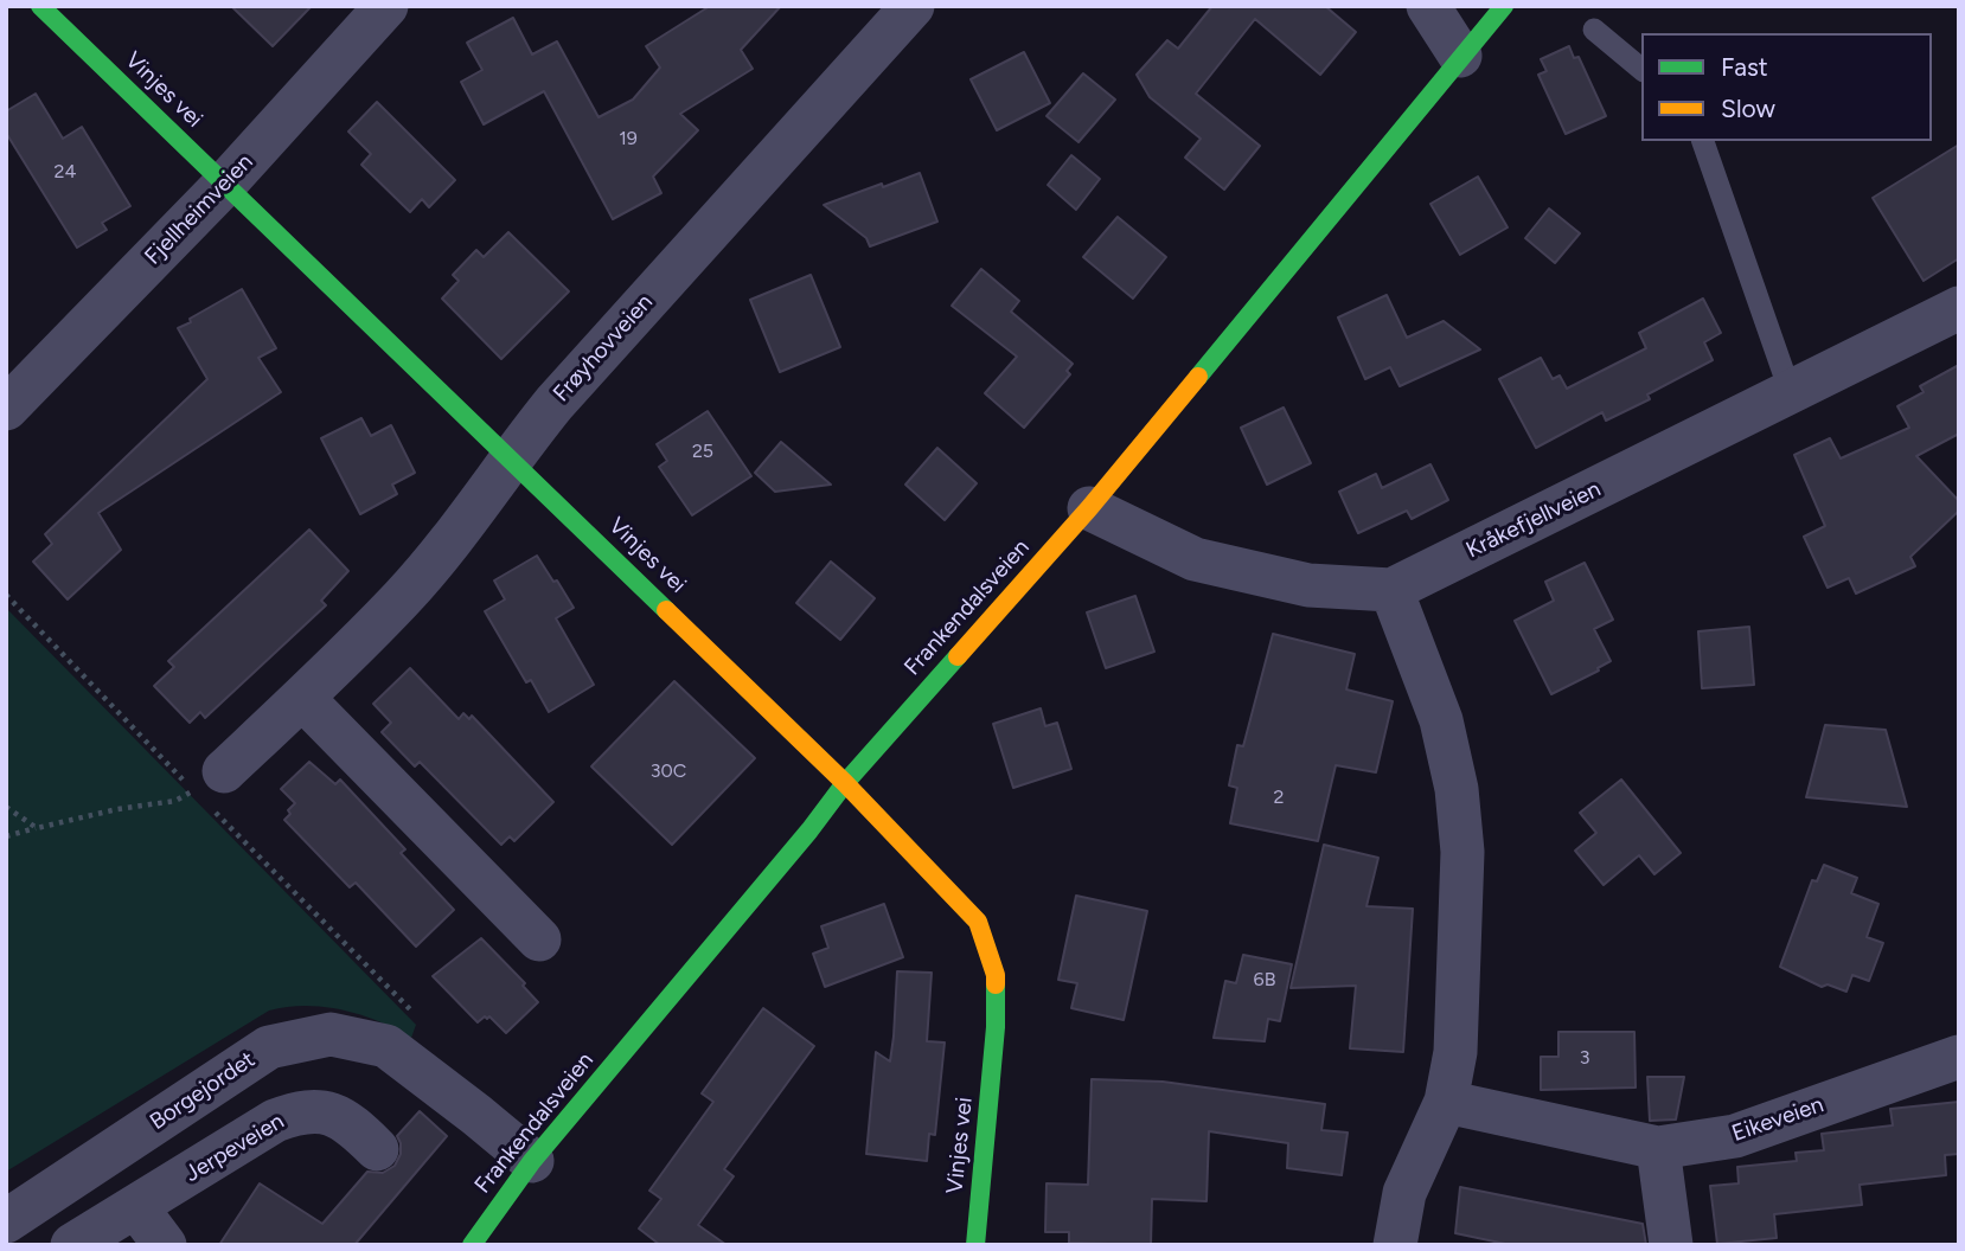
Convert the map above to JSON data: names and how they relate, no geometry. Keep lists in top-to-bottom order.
{
  "streets": {
    "street": [
      "Vinjes vei",
      "Fjellheimveien",
      "Frøyhovveien",
      "Kråkefjellveien",
      "Frankendalsveien",
      "Borgejordet",
      "Eikeveien",
      "Jerpeveien"
    ]
  },
  "crossings": [
    ["Vinjes vei", "Fjellheimveien"],
    ["Vinjes vei", "Frøyhovveien"],
    ["Vinjes vei", "Frankendalsveien"],
    ["Kråkefjellveien", "Frankendalsveien"],
    ["Frankendalsveien", "Borgejordet"]
  ],
  "house_numbers": [
    "19",
    "24",
    "25",
    "30C",
    "2",
    "6B",
    "3"
  ],
  "legend": ["Fast", "Slow"]
}
